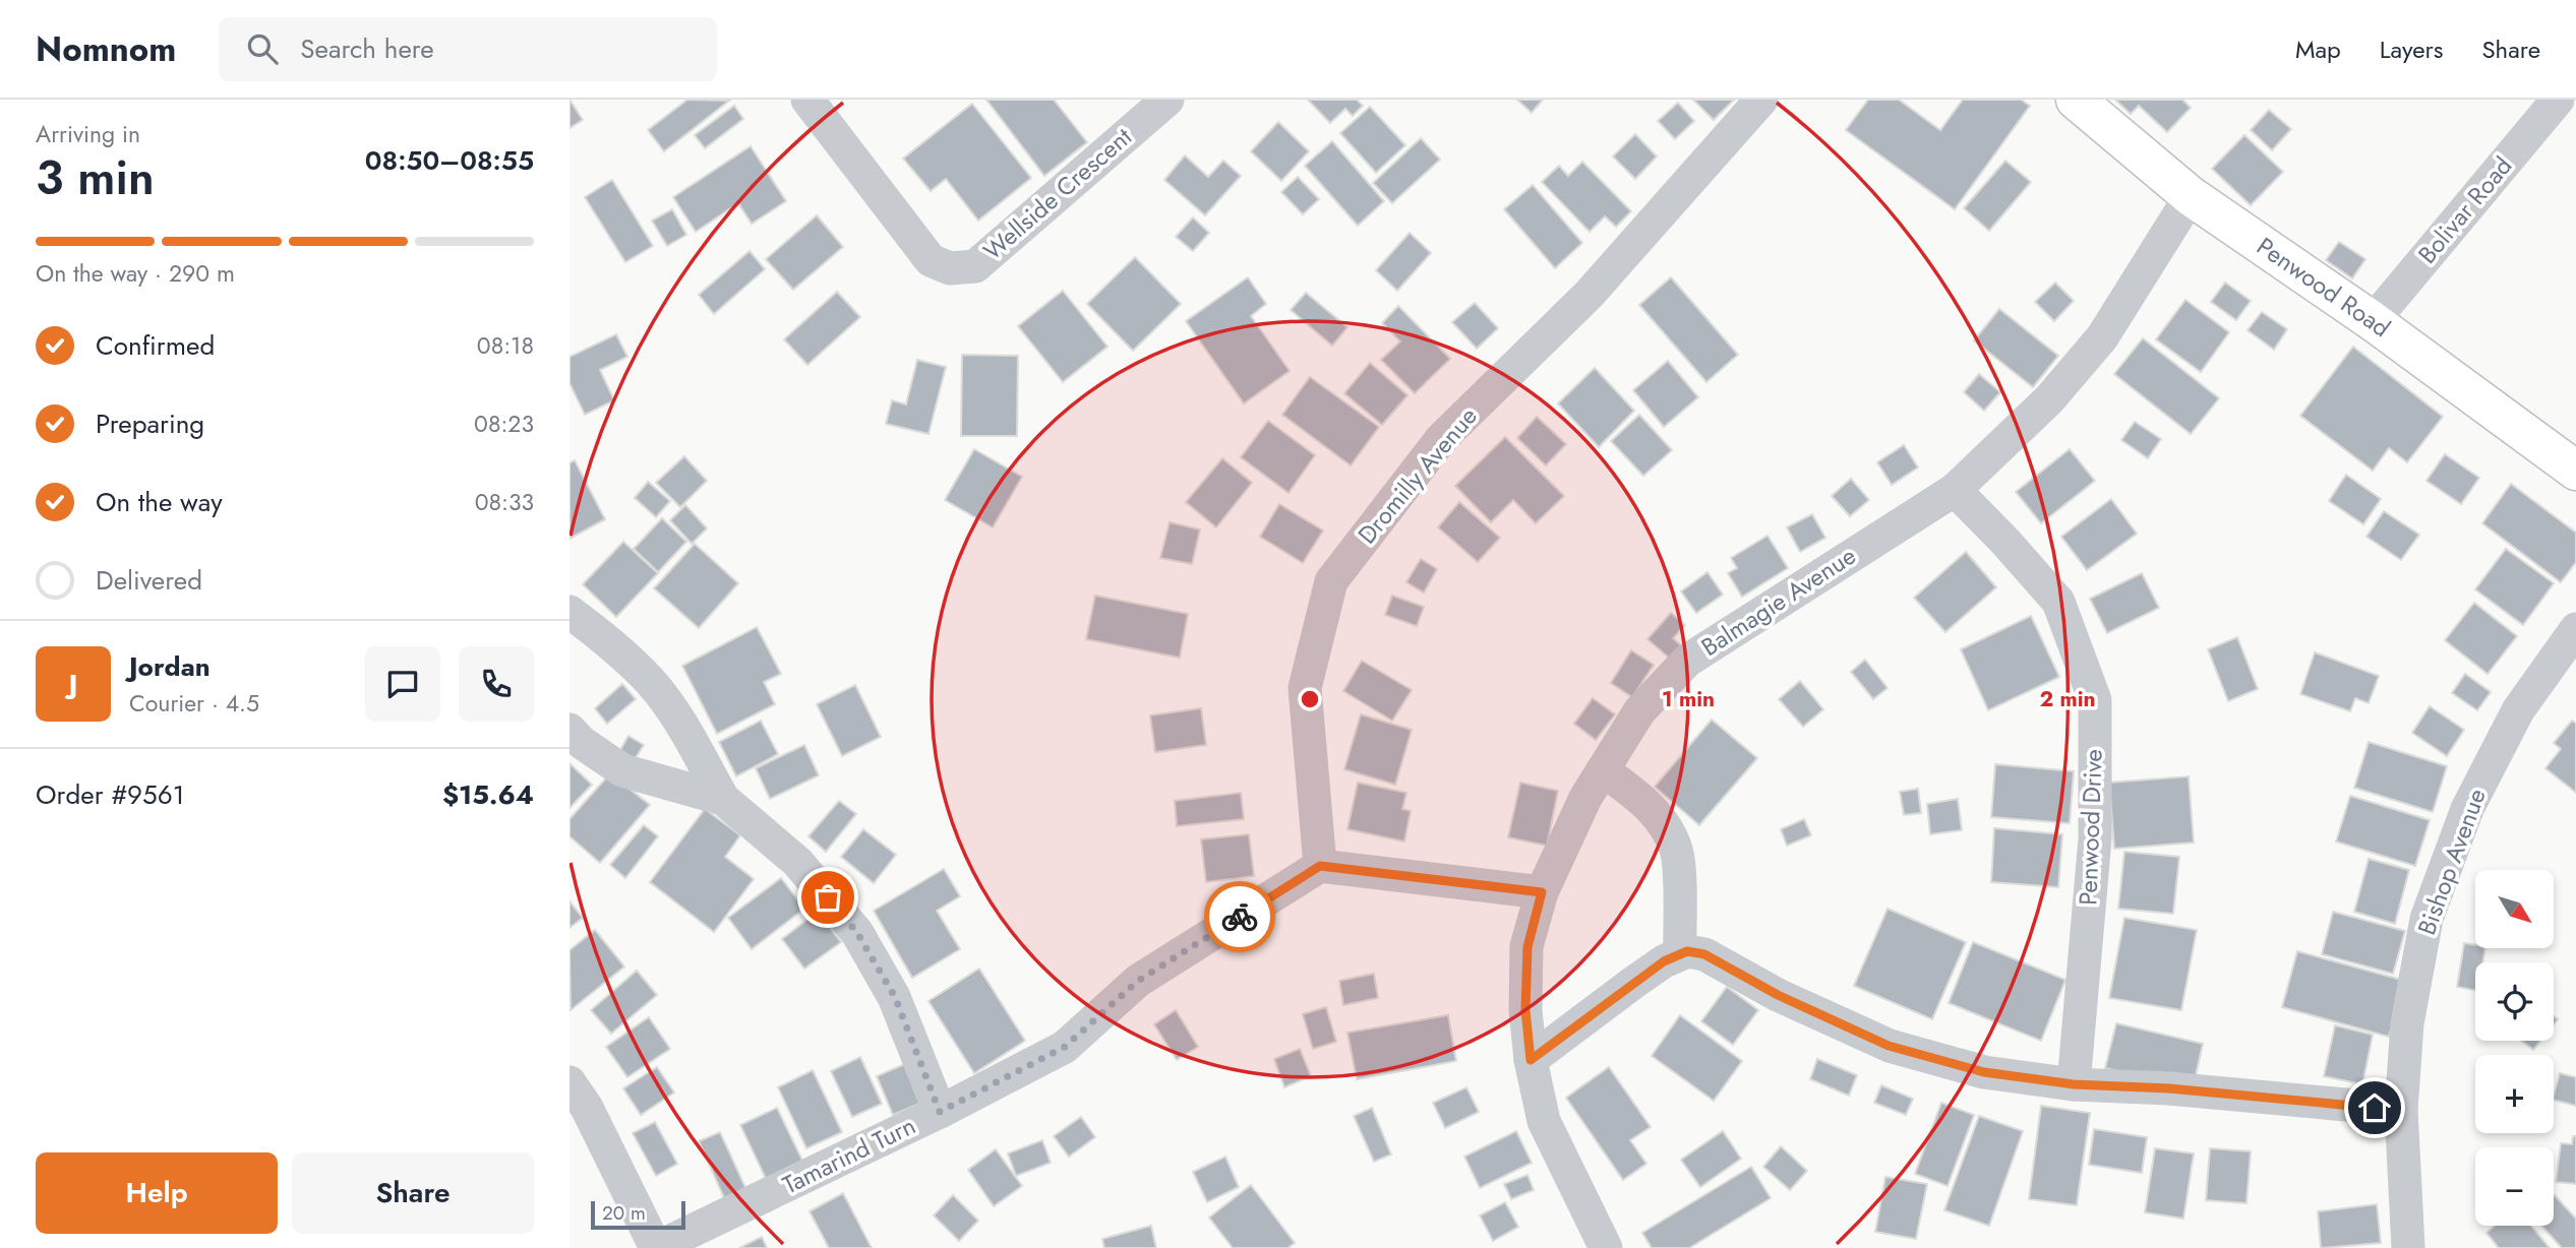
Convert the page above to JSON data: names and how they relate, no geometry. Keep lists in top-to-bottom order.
{
  "streets": {
    "street": [
      "Wellside Crescent",
      "Bolivar Road",
      "Penwood Road",
      "Dromilly Avenue",
      "Balmagie Avenue",
      "Penwood Drive",
      "Bishop Avenue",
      "Tamarind Turn"
    ]
  },
  "crossings": [
    ["Bolivar Road", "Penwood Road"],
    ["Penwood Road", "Balmagie Avenue"],
    ["Dromilly Avenue", "Tamarind Turn"],
    ["Balmagie Avenue", "Penwood Drive"]
  ],
  "scale_bar": "20 m",
  "north": "bottom right",
  "page": {
    "header": "Nomnom",
    "search": "Search here",
    "nav": ["Map", "Layers", "Share"],
    "heading": ["3 min", "Arriving in", "08:50–08:55"],
    "panel": [
      "Jordan",
      "Courier · 4.5",
      "Order #9561",
      "$15.64"
    ],
    "bar": "On the way · 290 m",
    "list": [
      ["Confirmed", "08:18"],
      ["Preparing", "08:23"],
      ["On the way", "08:33"],
      "Delivered"
    ],
    "round": "J",
    "map_buttons": ["+", "−"],
    "buttons": ["Help", "Share"],
    "scale": "20 m"
  },
  "rings": ["1 min", "2 min"]
}
